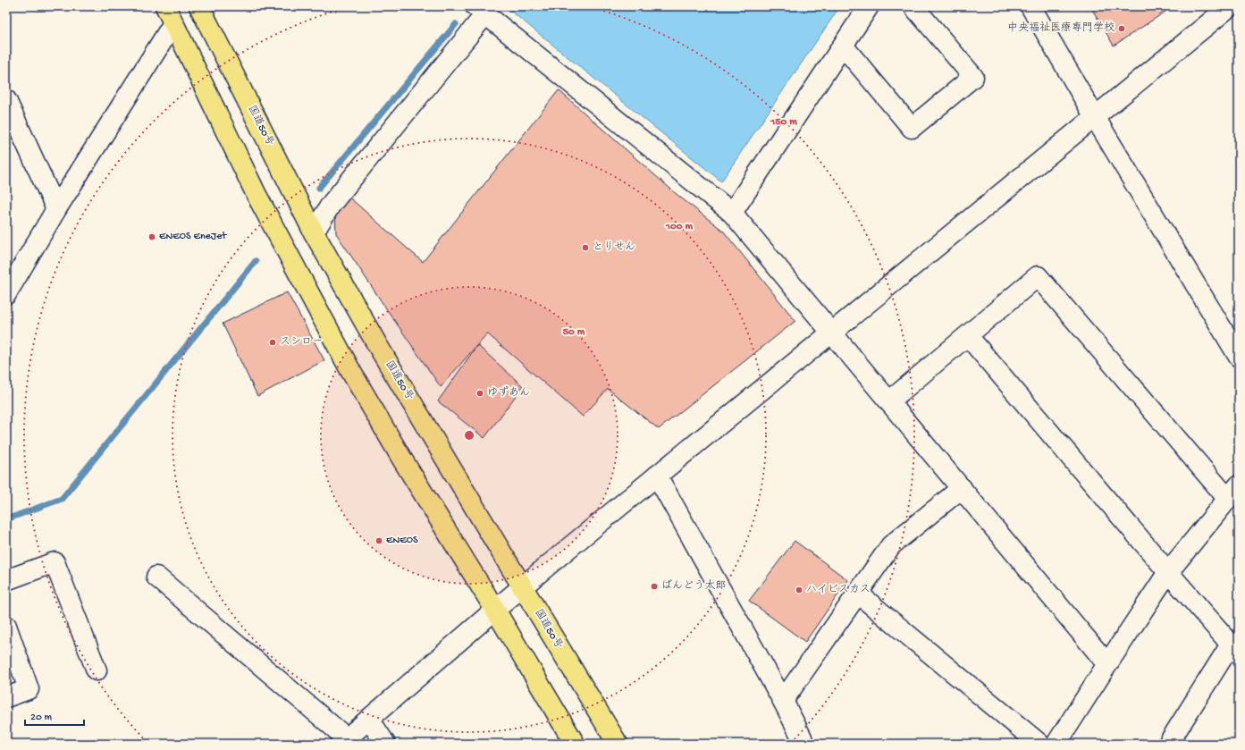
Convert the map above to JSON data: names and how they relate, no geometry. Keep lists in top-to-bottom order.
{
  "streets": {
    "highway": ["国道50号"]
  },
  "places": [
    "中央福祉医療専門学校",
    "ENEOS EneJet",
    "とりせん",
    "スシロー",
    "ゆずあん",
    "ENEOS",
    "ばんどう太郎",
    "ハイビスカス"
  ],
  "scale_bar": "20 m",
  "rings": ["150 m", "100 m", "50 m"]
}
